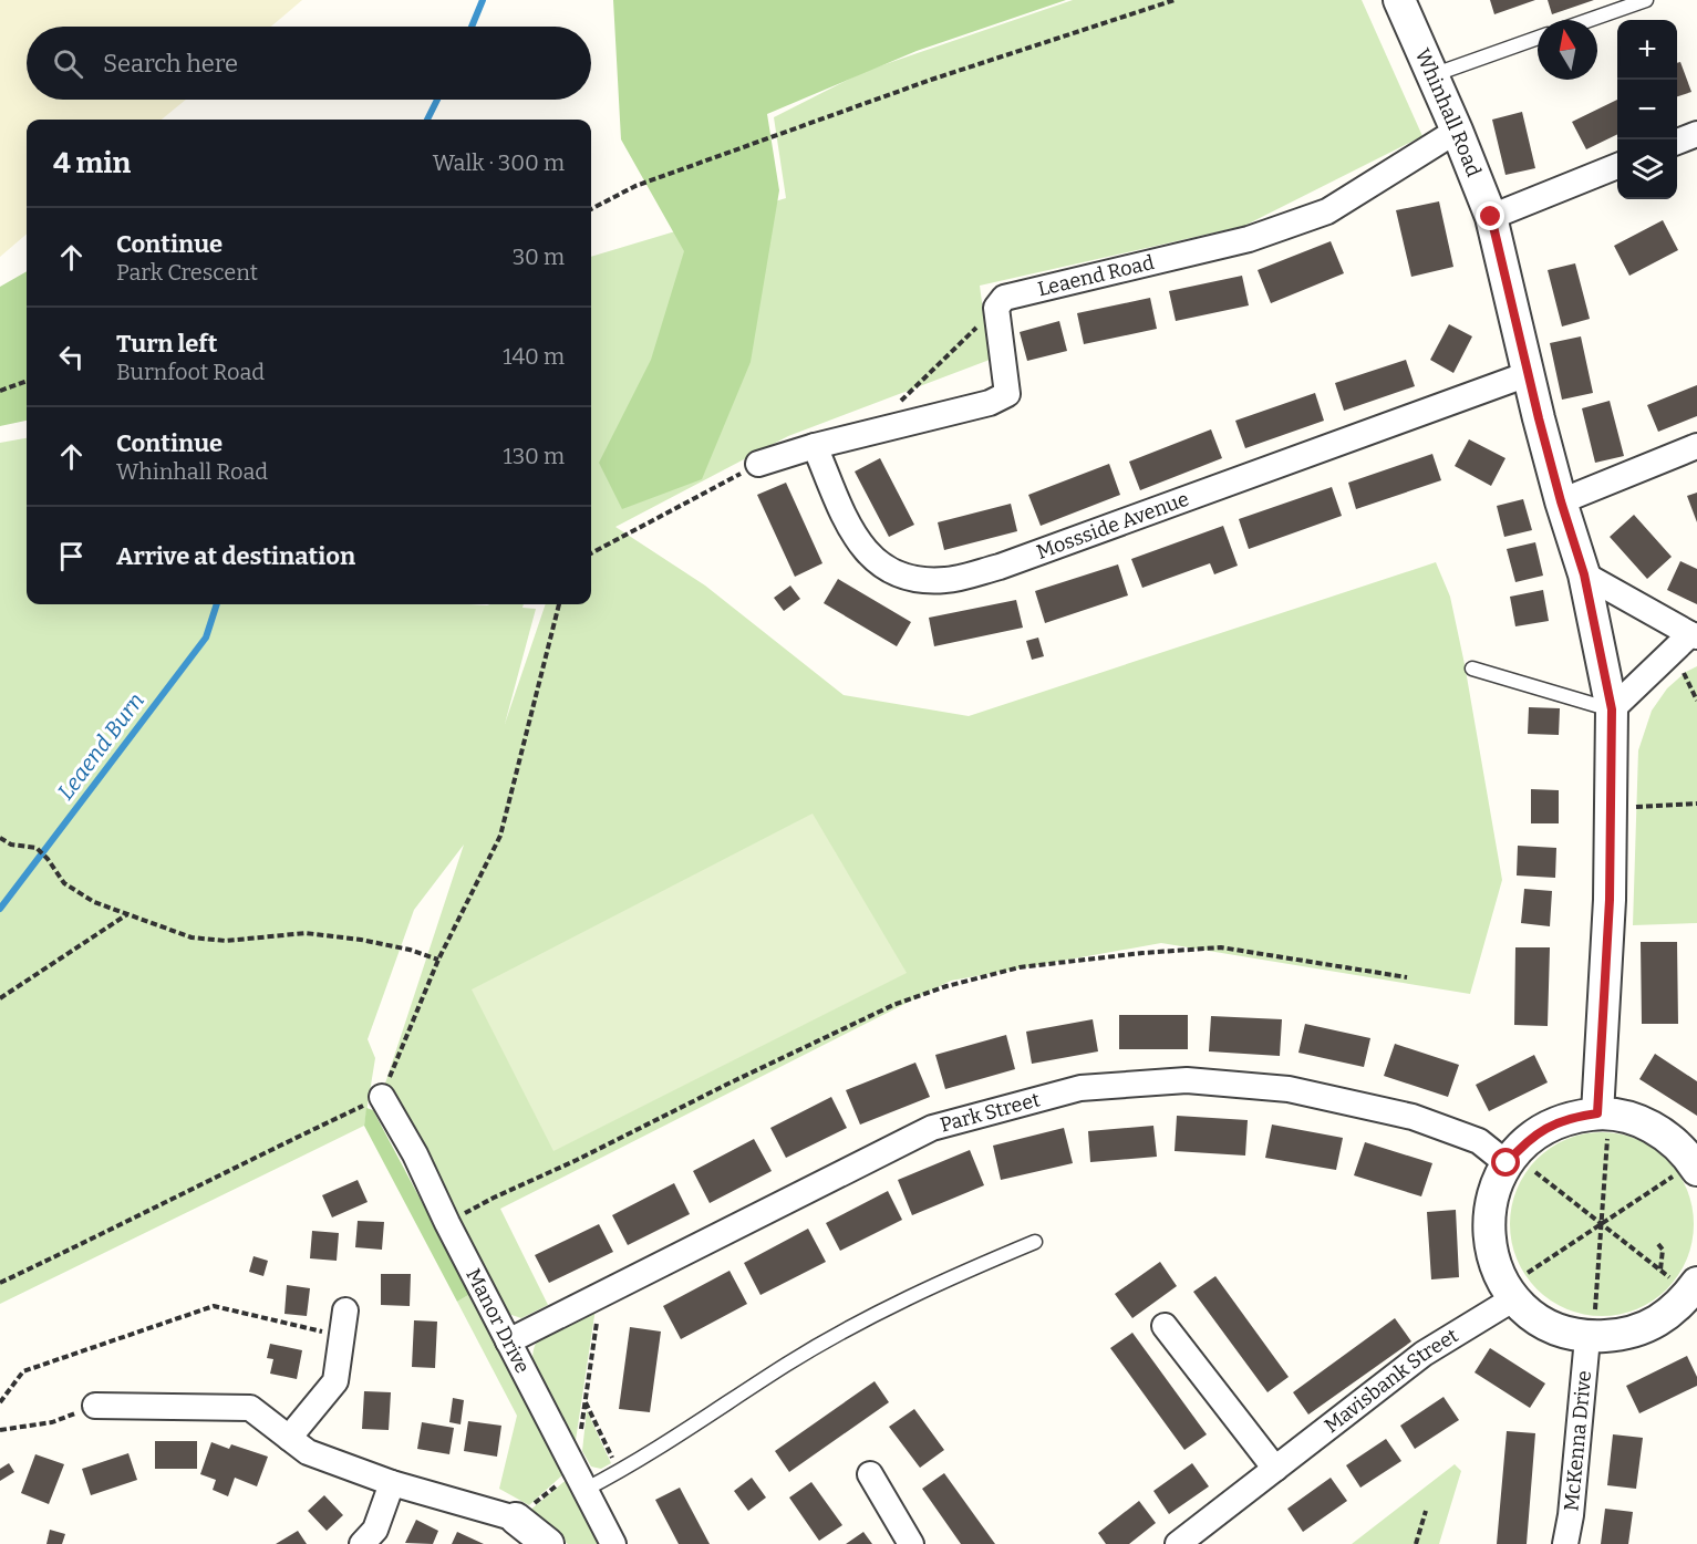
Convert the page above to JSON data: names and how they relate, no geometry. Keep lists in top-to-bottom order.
{
  "streets": {
    "street": [
      "Whinhall Road",
      "Leaend Road",
      "Mossside Avenue",
      "Park Street",
      "Manor Drive",
      "Mavisbank Street",
      "McKenna Drive"
    ]
  },
  "crossings": [
    ["Whinhall Road", "Leaend Road"],
    ["Whinhall Road", "Mossside Avenue"],
    ["Park Street", "Manor Drive"]
  ],
  "water": ["Leaend Burn"],
  "north": "top",
  "page": {
    "map_buttons": ["+", "−"],
    "search": "Search here",
    "heading": ["4 min", "Walk · 300 m"],
    "list": [
      ["Continue", "Park Crescent", "30 m"],
      ["Turn left", "Burnfoot Road", "140 m"],
      ["Continue", "Whinhall Road", "130 m"],
      "Arrive at destination"
    ]
  }
}
